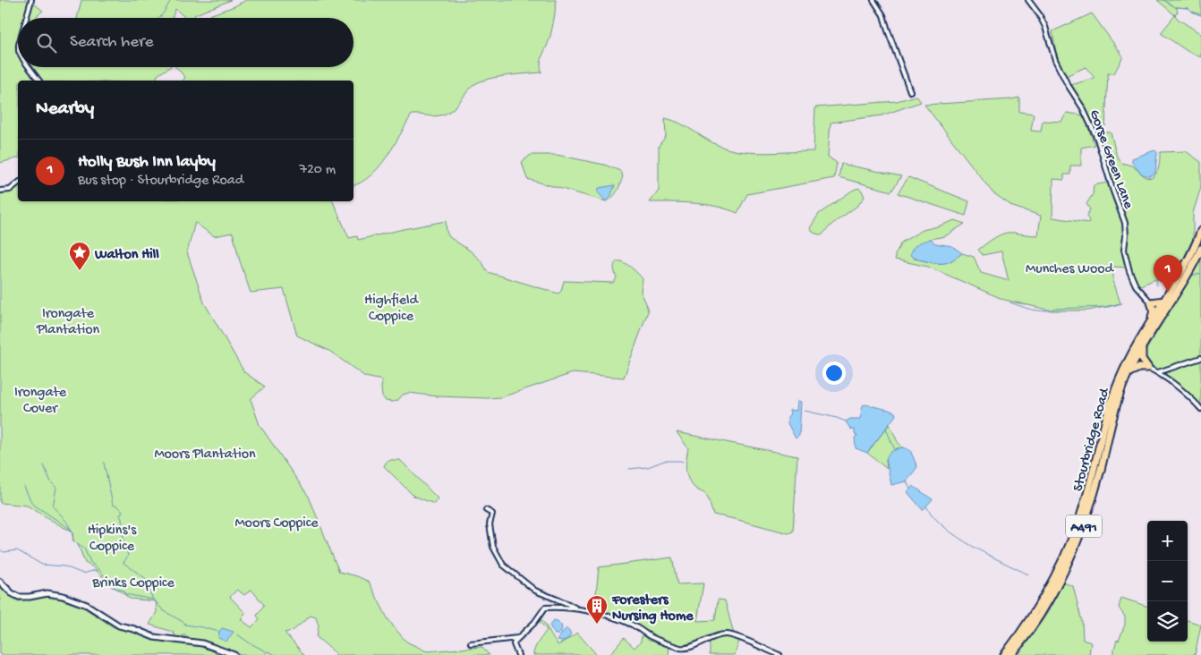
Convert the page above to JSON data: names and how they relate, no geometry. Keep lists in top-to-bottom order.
{
  "streets": {
    "highway": ["Stourbridge Road", "A491"],
    "street": ["Gorse Green Lane"]
  },
  "parks": [
    "Munches Wood",
    "Highfield Coppice",
    "Irongate Plantation",
    "Irongate Cover",
    "Moors Plantation",
    "Moors Coppice",
    "Hipkins's Coppice",
    "Brinks Coppice"
  ],
  "places": {
    "place": ["Walton Hill"],
    "building": ["Foresters Nursing Home"]
  },
  "page": {
    "search": "Search here",
    "heading": "Nearby",
    "list": [
      {
        "mark": "1",
        "name": "Holly Bush Inn layby",
        "note": "Bus stop · Stourbridge Road",
        "value": "720 m"
      }
    ],
    "pins": "1",
    "map_buttons": ["+", "−"]
  }
}
